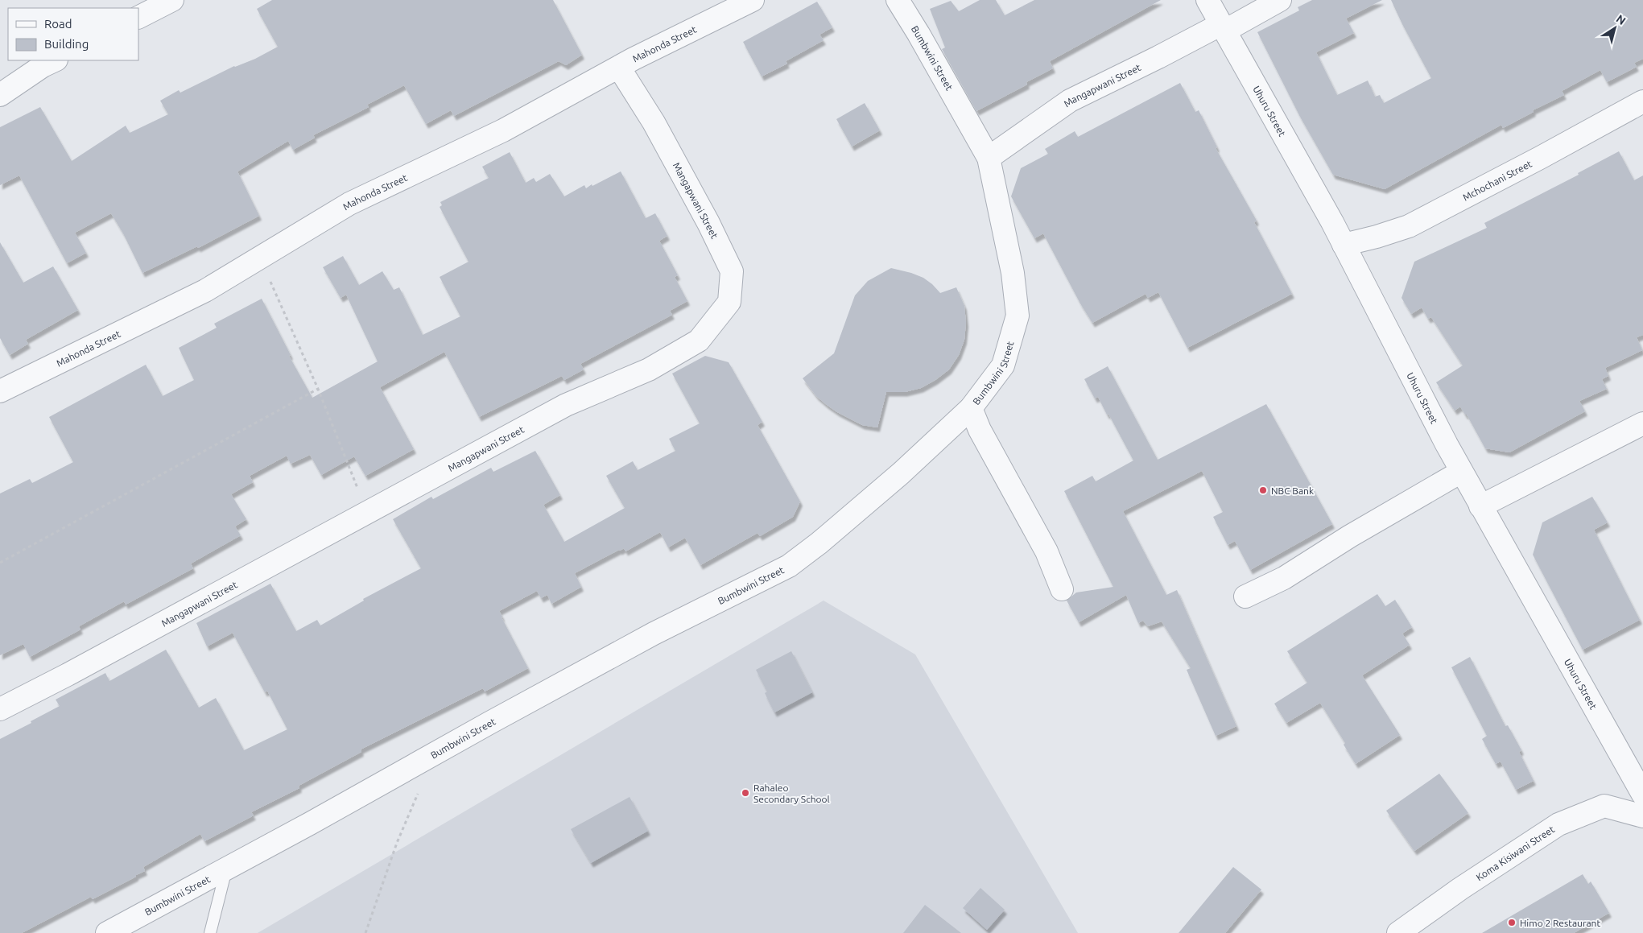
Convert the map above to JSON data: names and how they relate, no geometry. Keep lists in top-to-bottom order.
{
  "streets": {
    "street": [
      "Mahonda Street",
      "Bumbwini Street",
      "Mangapwani Street",
      "Uhuru Street",
      "Mchochani Street",
      "Koma Kisiwani Street"
    ]
  },
  "crossings": [
    ["Mahonda Street", "Mangapwani Street"],
    ["Bumbwini Street", "Mangapwani Street"],
    ["Mangapwani Street", "Uhuru Street"],
    ["Uhuru Street", "Mchochani Street"]
  ],
  "places": ["NBC Bank", "Rahaleo Secondary School", "Himo 2 Restaurant"],
  "legend": ["Road", "Building"],
  "north": "top right"
}
